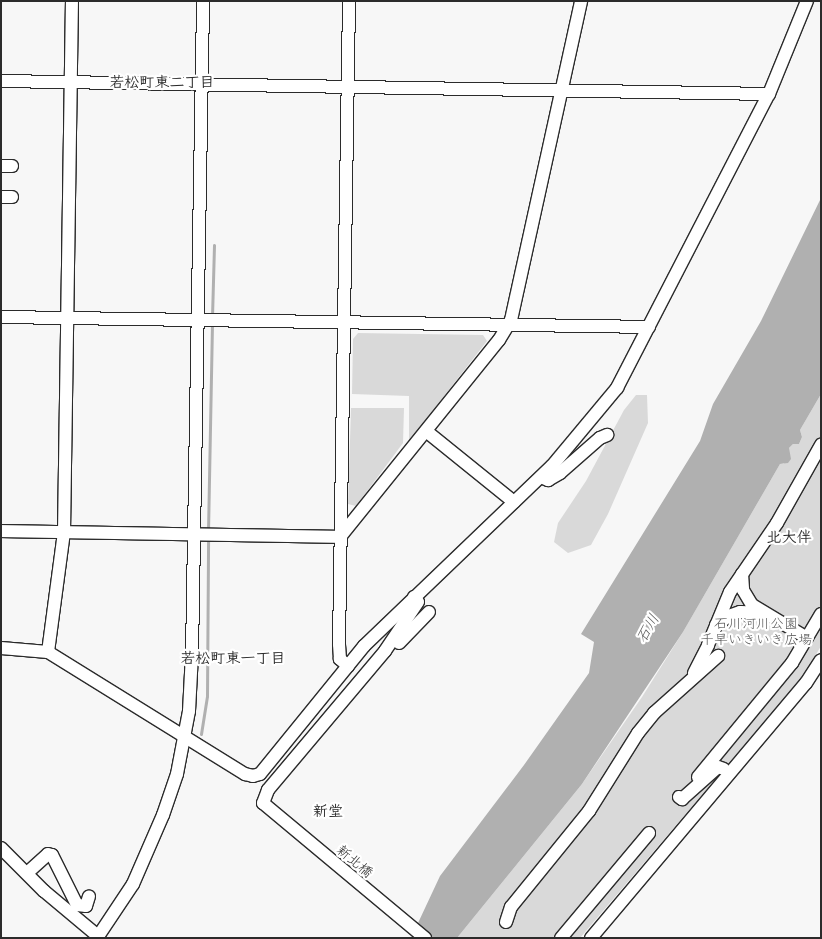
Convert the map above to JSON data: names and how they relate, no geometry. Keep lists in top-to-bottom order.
{
  "streets": {
    "street": ["新北橋"]
  },
  "districts": [
    "若松町東二丁目",
    "北大伴",
    "若松町東一丁目",
    "新堂"
  ],
  "water": ["石川"],
  "parks": ["石川河川公園 千早いきいき広場"]
}
